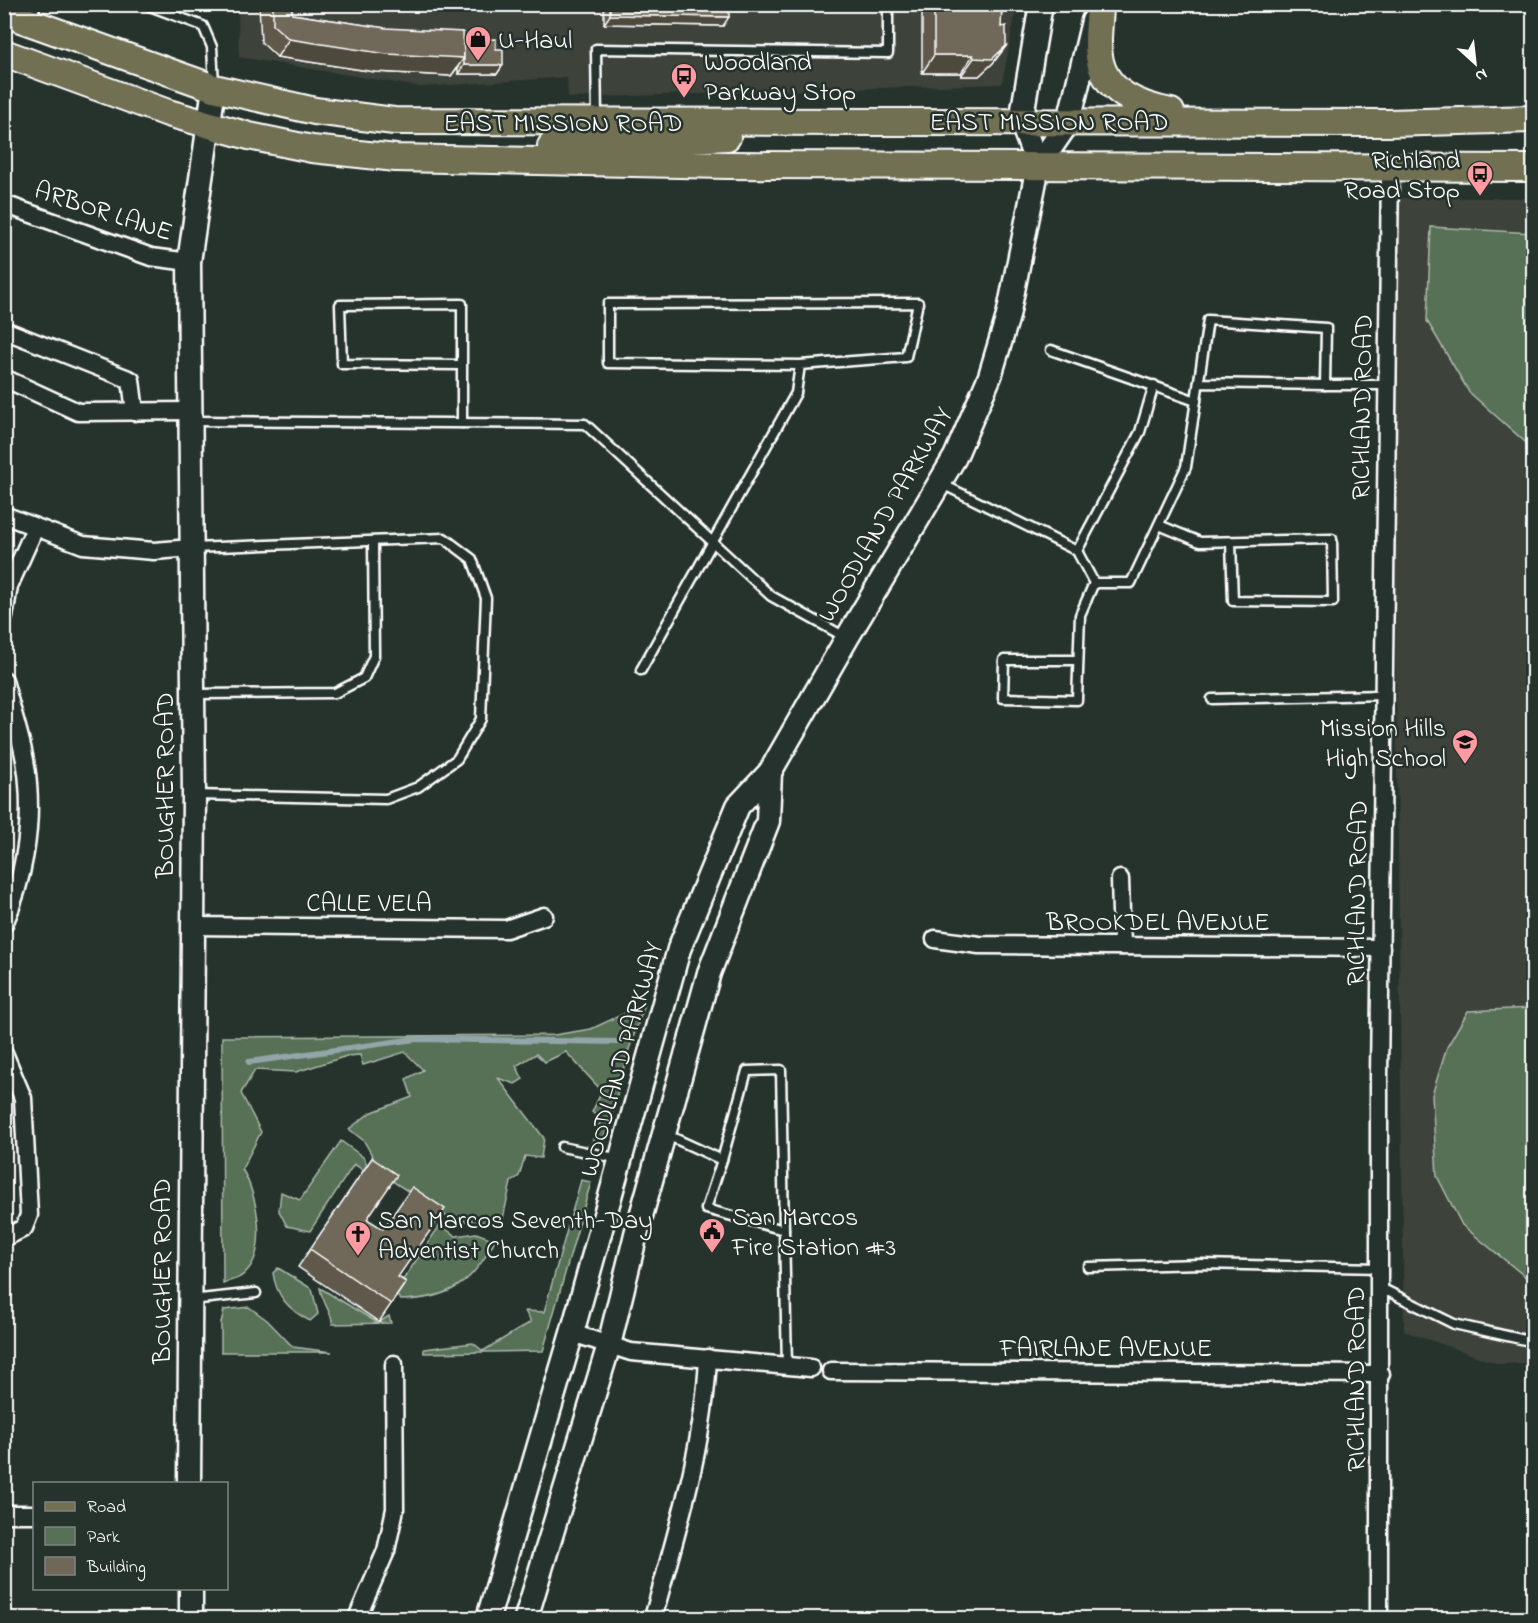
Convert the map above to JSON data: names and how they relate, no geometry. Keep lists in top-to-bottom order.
{
  "streets": {
    "main road": ["EAST MISSION ROAD", "WOODLAND PARKWAY", "BOUGHER ROAD"],
    "street": [
      "ARBOR LANE",
      "RICHLAND ROAD",
      "CALLE VELA",
      "BROOKDEL AVENUE",
      "FAIRLANE AVENUE"
    ]
  },
  "crossings": [
    ["EAST MISSION ROAD", "RICHLAND ROAD"],
    ["EAST MISSION ROAD", "WOODLAND PARKWAY"],
    ["EAST MISSION ROAD", "BOUGHER ROAD"],
    ["ARBOR LANE", "BOUGHER ROAD"],
    ["RICHLAND ROAD", "BROOKDEL AVENUE"],
    ["RICHLAND ROAD", "FAIRLANE AVENUE"],
    ["BOUGHER ROAD", "CALLE VELA"]
  ],
  "places": {
    "shop": ["U-Haul"],
    "bus stop": ["Woodland Parkway Stop", "Richland Road Stop"],
    "school or university": ["Mission Hills High School"],
    "public building": ["San Marcos Fire Station #3"],
    "church": ["San Marcos Seventh-Day Adventist Church"]
  },
  "legend": ["Road", "Park", "Building"],
  "north": "bottom right"
}
